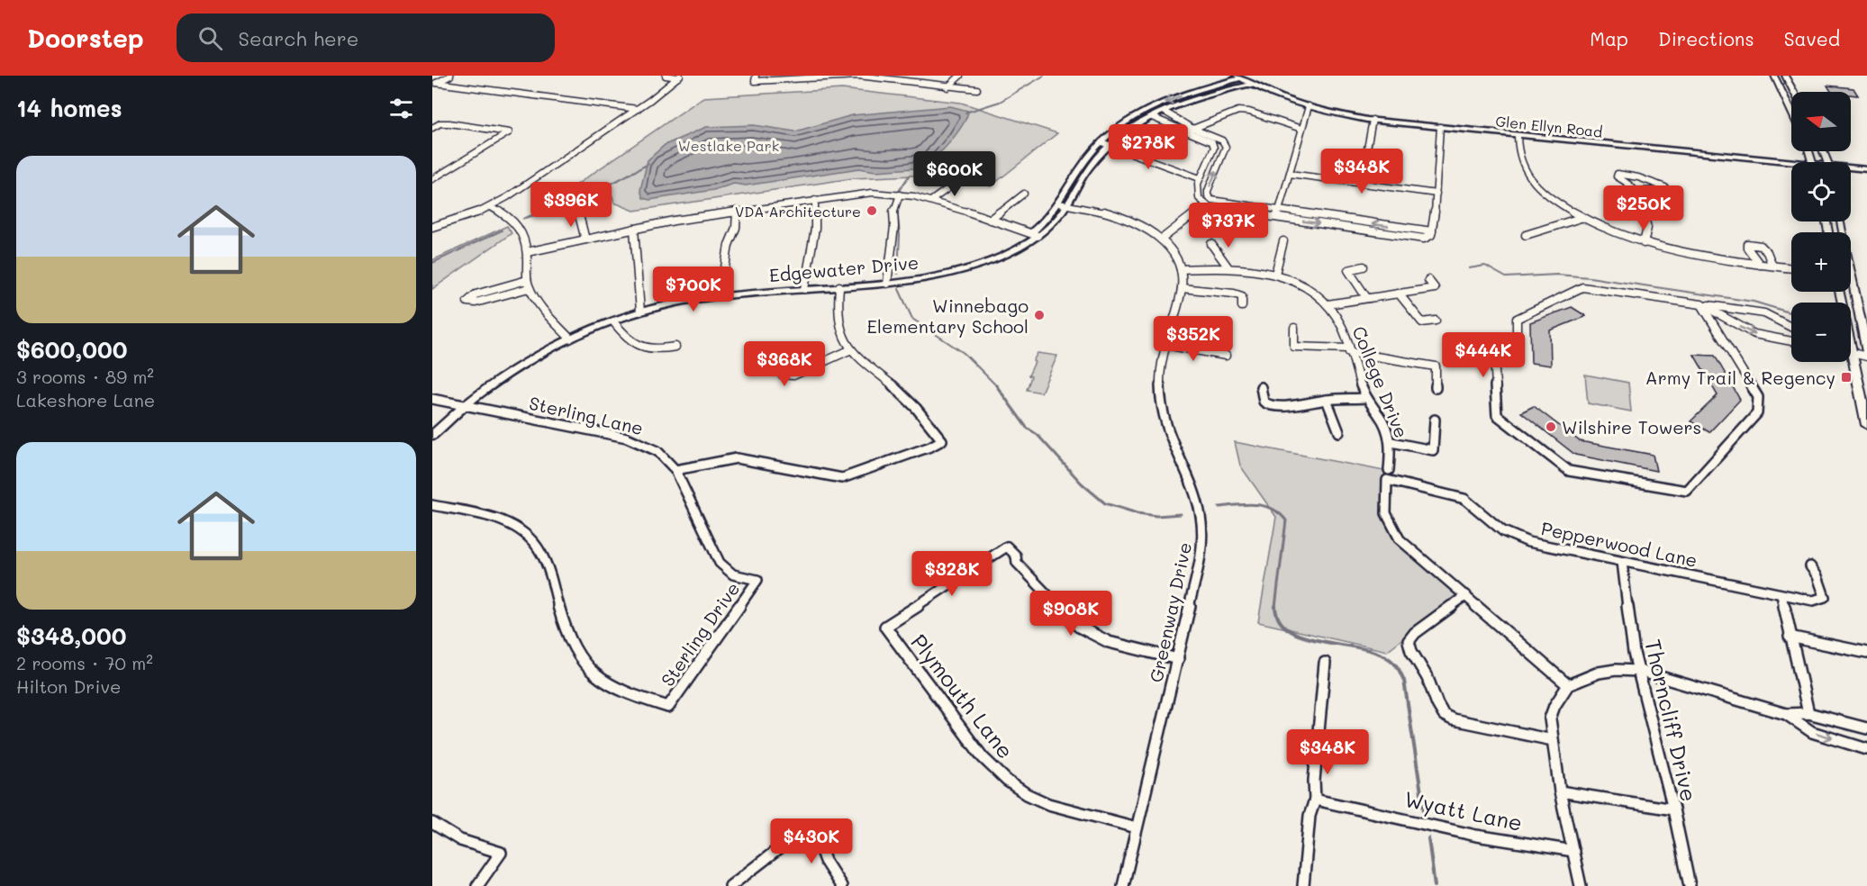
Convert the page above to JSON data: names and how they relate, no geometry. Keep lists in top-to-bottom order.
{
  "streets": {
    "street": [
      "Glen Ellyn Road",
      "Edgewater Drive",
      "College Drive",
      "Sterling Lane",
      "Pepperwood Lane",
      "Greenway Drive",
      "Sterling Drive",
      "Plymouth Lane",
      "Thorncliff Drive",
      "Wyatt Lane"
    ]
  },
  "crossings": [
    ["Glen Ellyn Road", "Edgewater Drive"],
    ["Edgewater Drive", "Sterling Lane"],
    ["Edgewater Drive", "Greenway Drive"],
    ["College Drive", "Pepperwood Lane"],
    ["College Drive", "Greenway Drive"],
    ["Sterling Lane", "Sterling Drive"],
    ["Pepperwood Lane", "Thorncliff Drive"],
    ["Greenway Drive", "Plymouth Lane"]
  ],
  "parks": ["Westlake Park"],
  "places": {
    "other": ["VDA Architecture", "Winnebago Elementary School", "Wilshire Towers"],
    "transit": ["Army Trail & Regency"]
  },
  "north": "left",
  "page": {
    "header": "Doorstep",
    "search": "Search here",
    "nav": ["Map", "Directions", "Saved"],
    "heading": "14 homes",
    "map_buttons": ["+", "−"],
    "price": [
      "$278K",
      "$348K",
      "$600K",
      "$396K",
      "$250K",
      "$737K",
      "$700K",
      "$352K",
      "$444K",
      "$368K",
      "$328K",
      "$908K",
      "$348K",
      "$430K"
    ],
    "list": [
      {
        "name": "$600,000",
        "note": "3 rooms · 89 m² · Lakeshore Lane"
      },
      {
        "name": "$348,000",
        "note": "2 rooms · 70 m² · Hilton Drive"
      }
    ]
  }
}
